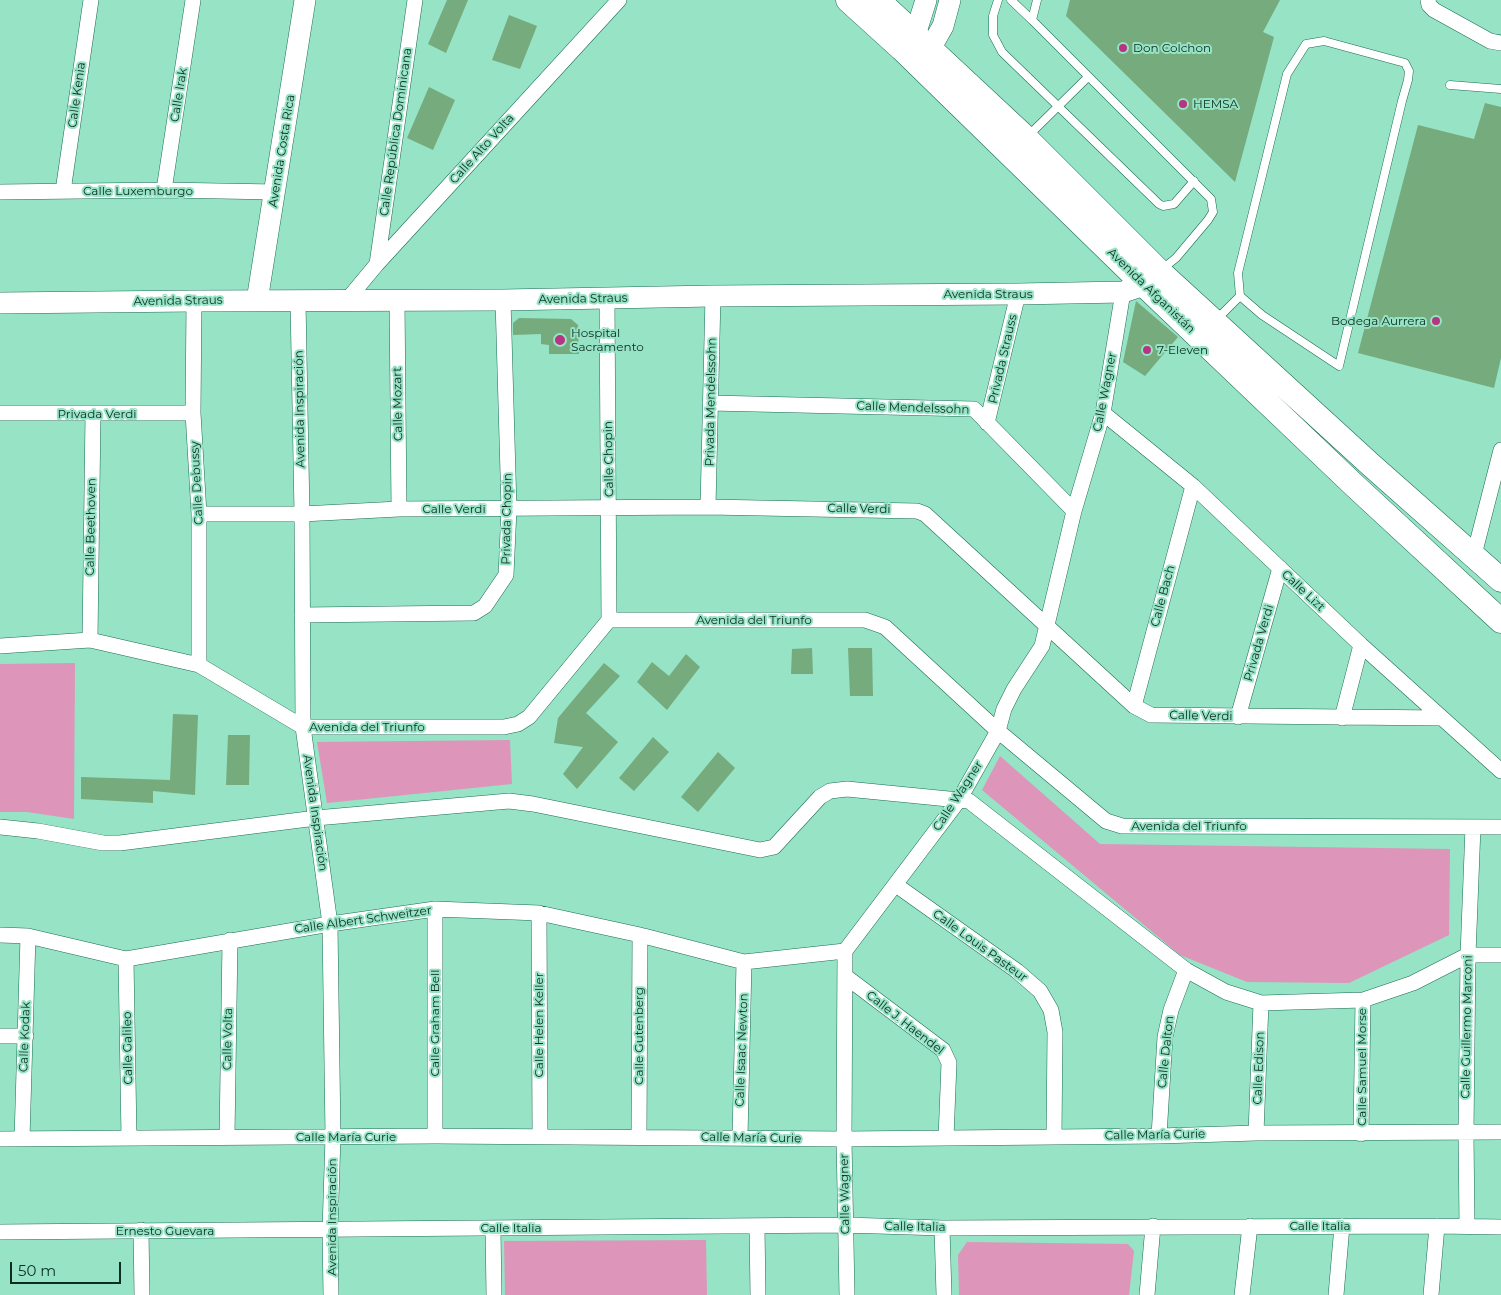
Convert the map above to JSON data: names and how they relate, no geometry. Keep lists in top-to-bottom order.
{
  "streets": {
    "main road": ["Avenida Afganistán"],
    "street": [
      "Calle Kenia",
      "Calle Irak",
      "Calle República Dominicana",
      "Calle Alto Volta",
      "Avenida Costa Rica",
      "Calle Luxemburgo",
      "Avenida Straus",
      "Privada Strauss",
      "Calle Wagner",
      "Privada Mendelssohn",
      "Calle Mozart",
      "Calle Mendelssohn",
      "Avenida Inspiración",
      "Privada Verdi",
      "Calle Chopin",
      "Calle Debussy",
      "Calle Verdi",
      "Privada Chopin",
      "Calle Beethoven",
      "Calle Lizt",
      "Calle Bach",
      "Avenida del Triunfo",
      "Calle Albert Schweitzer",
      "Calle Louis Pasteur",
      "Calle Graham Bell",
      "Calle J. Haendel",
      "Calle Helen Keller",
      "Calle Guillermo Marconi",
      "Calle Gutenberg",
      "Calle Kodak",
      "Calle Volta",
      "Calle Galileo",
      "Calle Isaac Newton",
      "Calle Dalton",
      "Calle Samuel Morse",
      "Calle Edison",
      "Calle María Curie",
      "Calle Italia",
      "Ernesto Guevara"
    ]
  },
  "crossings": [
    ["Calle Kenia", "Calle Luxemburgo"],
    ["Calle Irak", "Calle Luxemburgo"],
    ["Calle República Dominicana", "Calle Alto Volta"],
    ["Calle Alto Volta", "Avenida Straus"],
    ["Avenida Costa Rica", "Calle Luxemburgo"],
    ["Avenida Costa Rica", "Avenida Straus"],
    ["Avenida Afganistán", "Avenida Straus"],
    ["Avenida Afganistán", "Calle Wagner"],
    ["Avenida Straus", "Privada Strauss"],
    ["Avenida Straus", "Calle Wagner"],
    ["Avenida Straus", "Privada Mendelssohn"],
    ["Avenida Straus", "Calle Mozart"],
    ["Avenida Straus", "Avenida Inspiración"],
    ["Avenida Straus", "Calle Chopin"],
    ["Avenida Straus", "Calle Debussy"],
    ["Avenida Straus", "Privada Chopin"],
    ["Privada Strauss", "Calle Mendelssohn"],
    ["Calle Wagner", "Calle Mendelssohn"],
    ["Calle Wagner", "Calle Verdi"],
    ["Calle Wagner", "Calle Lizt"],
    ["Calle Wagner", "Avenida del Triunfo"],
    ["Calle Wagner", "Calle Albert Schweitzer"],
    ["Calle Wagner", "Calle Louis Pasteur"],
    ["Calle Wagner", "Calle J. Haendel"],
    ["Calle Wagner", "Calle María Curie"],
    ["Calle Wagner", "Calle Italia"],
    ["Privada Mendelssohn", "Calle Mendelssohn"],
    ["Privada Mendelssohn", "Calle Verdi"],
    ["Calle Mozart", "Calle Verdi"],
    ["Avenida Inspiración", "Calle Verdi"],
    ["Avenida Inspiración", "Privada Chopin"],
    ["Avenida Inspiración", "Avenida del Triunfo"],
    ["Avenida Inspiración", "Calle Albert Schweitzer"],
    ["Avenida Inspiración", "Calle María Curie"],
    ["Avenida Inspiración", "Calle Italia"],
    ["Avenida Inspiración", "Ernesto Guevara"],
    ["Privada Verdi", "Calle Debussy"],
    ["Privada Verdi", "Calle Verdi"],
    ["Privada Verdi", "Calle Beethoven"],
    ["Privada Verdi", "Calle Lizt"],
    ["Calle Chopin", "Calle Verdi"],
    ["Calle Chopin", "Avenida del Triunfo"],
    ["Calle Debussy", "Calle Verdi"],
    ["Calle Debussy", "Avenida del Triunfo"],
    ["Calle Verdi", "Privada Chopin"],
    ["Calle Verdi", "Calle Lizt"],
    ["Calle Verdi", "Calle Bach"],
    ["Calle Beethoven", "Avenida del Triunfo"],
    ["Calle Lizt", "Calle Bach"],
    ["Avenida del Triunfo", "Calle Guillermo Marconi"],
    ["Calle Albert Schweitzer", "Calle Graham Bell"],
    ["Calle Albert Schweitzer", "Calle Helen Keller"],
    ["Calle Albert Schweitzer", "Calle Gutenberg"],
    ["Calle Albert Schweitzer", "Calle Kodak"],
    ["Calle Albert Schweitzer", "Calle Volta"],
    ["Calle Albert Schweitzer", "Calle Galileo"],
    ["Calle Albert Schweitzer", "Calle Isaac Newton"],
    ["Calle Louis Pasteur", "Calle María Curie"],
    ["Calle Graham Bell", "Calle María Curie"],
    ["Calle J. Haendel", "Calle María Curie"],
    ["Calle Helen Keller", "Calle María Curie"],
    ["Calle Guillermo Marconi", "Calle María Curie"],
    ["Calle Guillermo Marconi", "Calle Italia"],
    ["Calle Gutenberg", "Calle María Curie"],
    ["Calle Kodak", "Calle María Curie"],
    ["Calle Volta", "Calle María Curie"],
    ["Calle Galileo", "Calle María Curie"],
    ["Calle Isaac Newton", "Calle María Curie"],
    ["Calle Dalton", "Calle María Curie"],
    ["Calle Samuel Morse", "Calle María Curie"],
    ["Calle Edison", "Calle María Curie"],
    ["Calle Italia", "Ernesto Guevara"]
  ],
  "places": [
    "Don Colchon",
    "HEMSA",
    "Bodega Aurrera",
    "Hospital Sacramento",
    "7-Eleven"
  ],
  "scale_bar": "50 m"
}
